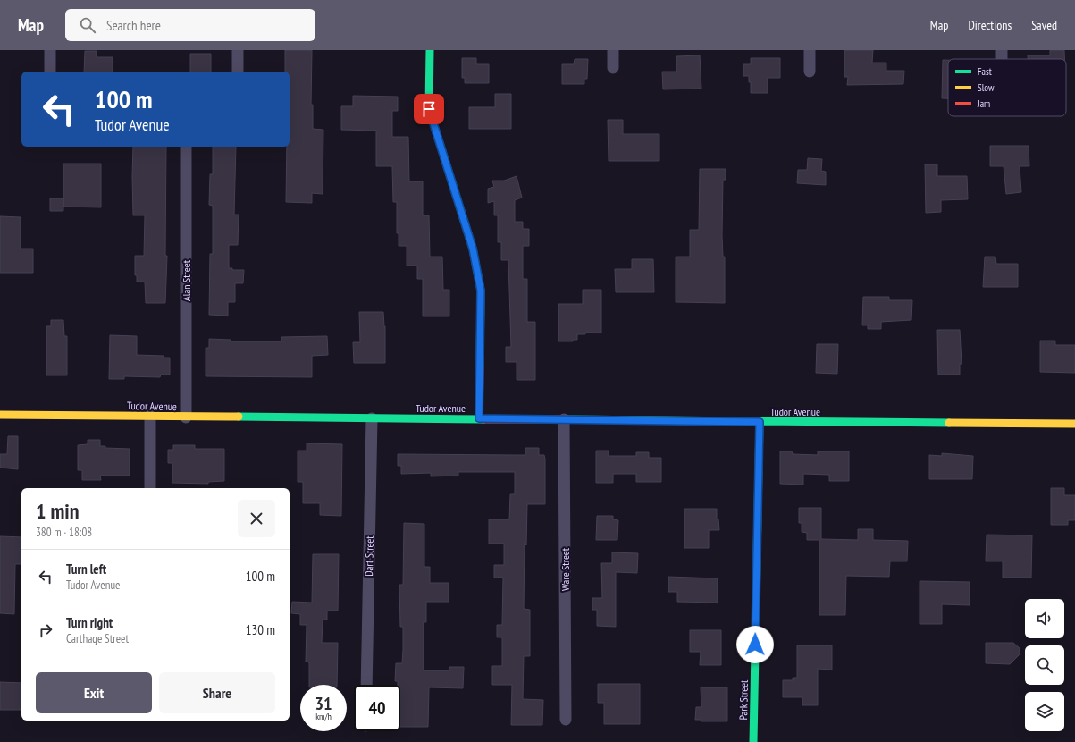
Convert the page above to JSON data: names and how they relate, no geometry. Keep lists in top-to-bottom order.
{
  "streets": {
    "street": [
      "Alan Street",
      "Tudor Avenue",
      "Dart Street",
      "Ware Street",
      "Park Street"
    ]
  },
  "crossings": [
    ["Alan Street", "Tudor Avenue"],
    ["Tudor Avenue", "Dart Street"],
    ["Tudor Avenue", "Ware Street"],
    ["Tudor Avenue", "Park Street"]
  ],
  "legend": ["Fast", "Slow", "Jam"],
  "page": {
    "header": "Map",
    "search": "Search here",
    "nav": ["Map", "Directions", "Saved"],
    "turn": ["100 m", "Tudor Avenue"],
    "heading": ["1 min", "380 m · 18:08"],
    "list": [
      {
        "name": "Turn left",
        "note": "Tudor Avenue",
        "value": "100 m"
      },
      {
        "name": "Turn right",
        "note": "Carthage Street",
        "value": "130 m"
      }
    ],
    "buttons": ["Exit", "Share"],
    "speed": "31 km/h",
    "limit": "40"
  }
}
